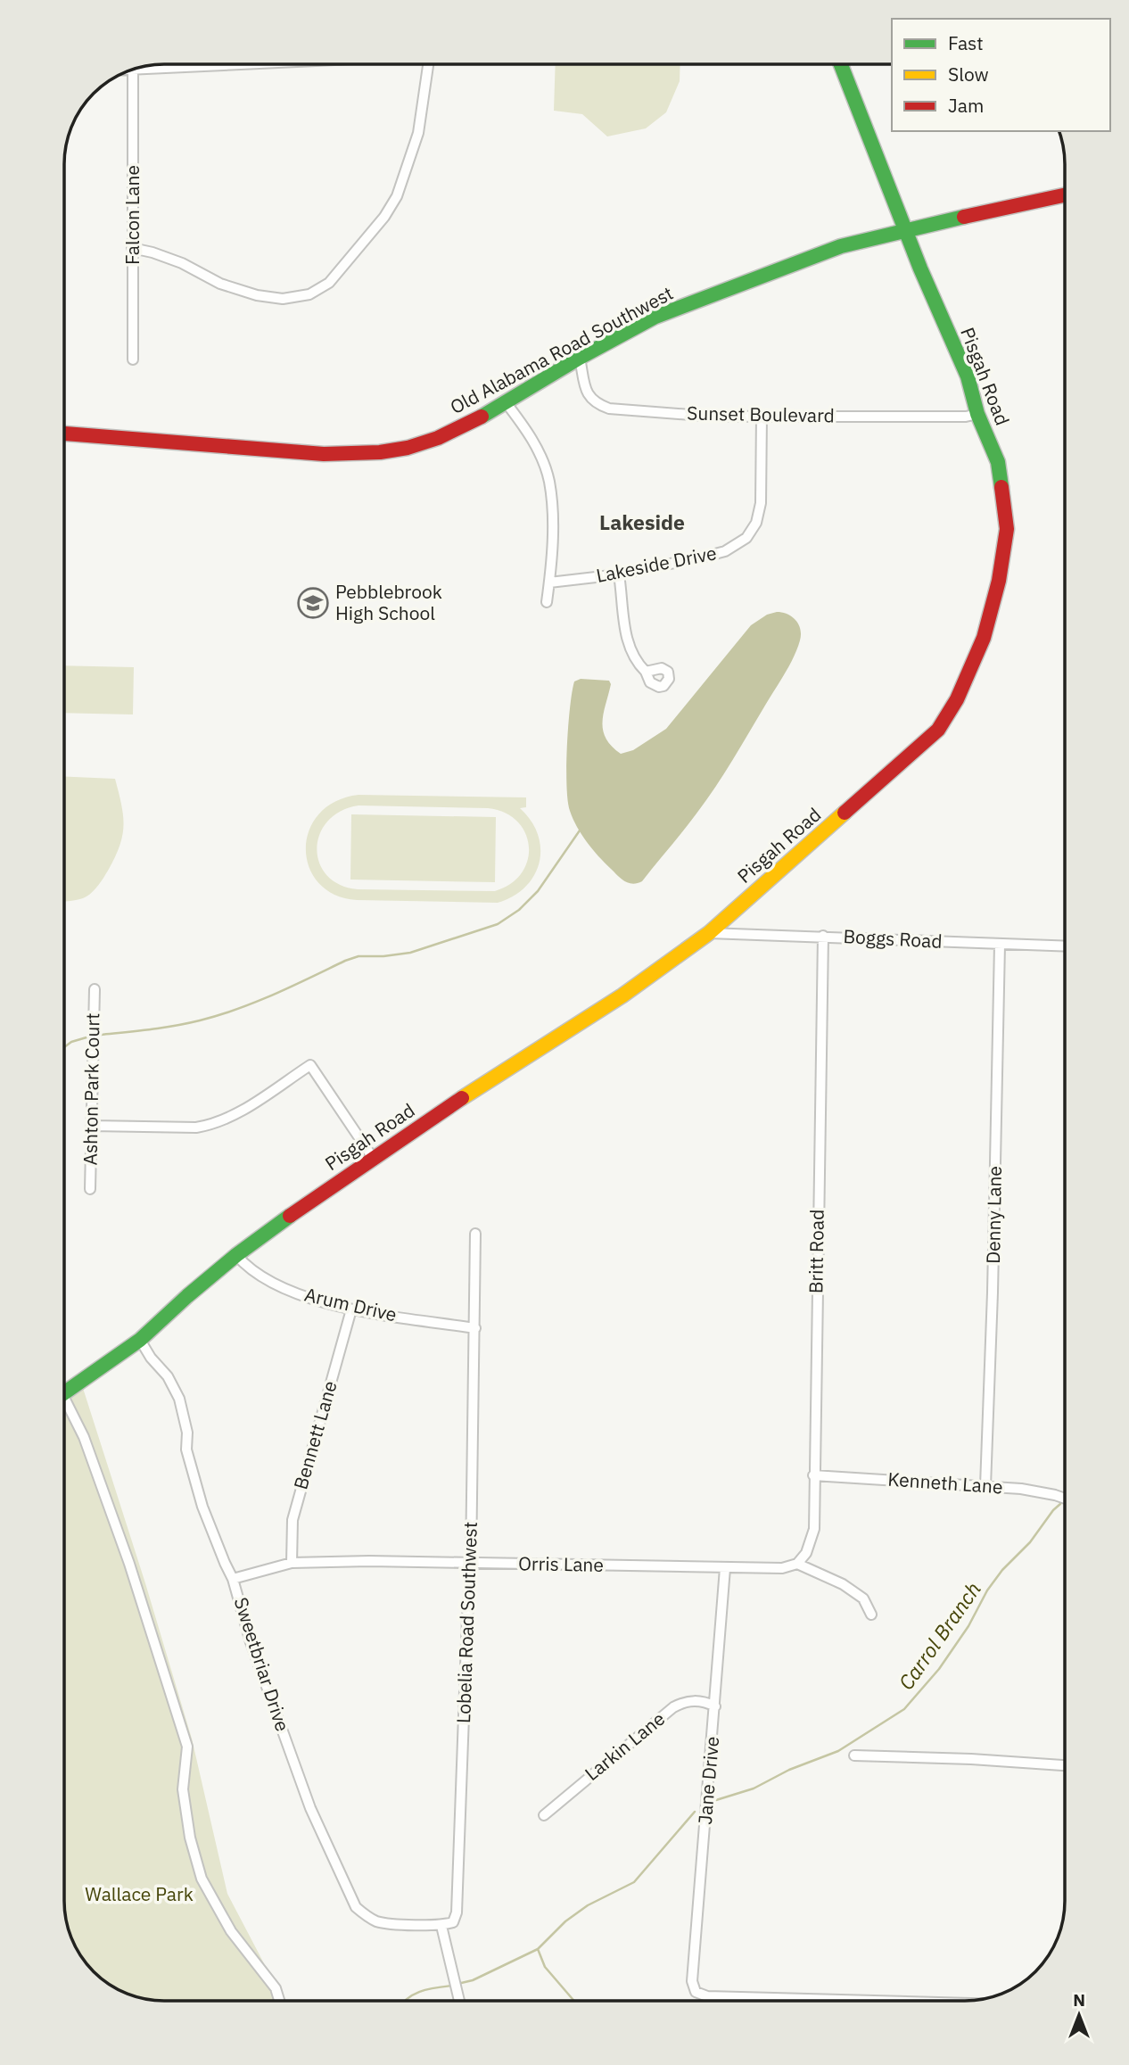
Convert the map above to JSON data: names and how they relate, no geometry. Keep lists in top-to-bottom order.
{
  "streets": {
    "street": [
      "Falcon Lane",
      "Old Alabama Road Southwest",
      "Pisgah Road",
      "Sunset Boulevard",
      "Lakeside Drive",
      "Boggs Road",
      "Ashton Park Court",
      "Denny Lane",
      "Britt Road",
      "Arum Drive",
      "Bennett Lane",
      "Kenneth Lane",
      "Orris Lane",
      "Lobelia Road Southwest",
      "Sweetbriar Drive",
      "Larkin Lane",
      "Jane Drive"
    ]
  },
  "crossings": [
    ["Old Alabama Road Southwest", "Pisgah Road"],
    ["Old Alabama Road Southwest", "Sunset Boulevard"],
    ["Pisgah Road", "Sunset Boulevard"],
    ["Pisgah Road", "Boggs Road"],
    ["Pisgah Road", "Arum Drive"],
    ["Pisgah Road", "Sweetbriar Drive"],
    ["Sunset Boulevard", "Lakeside Drive"],
    ["Boggs Road", "Denny Lane"],
    ["Boggs Road", "Britt Road"],
    ["Denny Lane", "Kenneth Lane"],
    ["Britt Road", "Kenneth Lane"],
    ["Britt Road", "Orris Lane"],
    ["Arum Drive", "Bennett Lane"],
    ["Arum Drive", "Lobelia Road Southwest"],
    ["Bennett Lane", "Orris Lane"],
    ["Orris Lane", "Lobelia Road Southwest"],
    ["Orris Lane", "Sweetbriar Drive"],
    ["Orris Lane", "Jane Drive"],
    ["Lobelia Road Southwest", "Sweetbriar Drive"],
    ["Larkin Lane", "Jane Drive"]
  ],
  "districts": ["Lakeside"],
  "water": ["Carrol Branch"],
  "parks": ["Wallace Park"],
  "places": {
    "school or university": ["Pebblebrook High School"]
  },
  "legend": ["Fast", "Slow", "Jam"],
  "north": "top"
}
